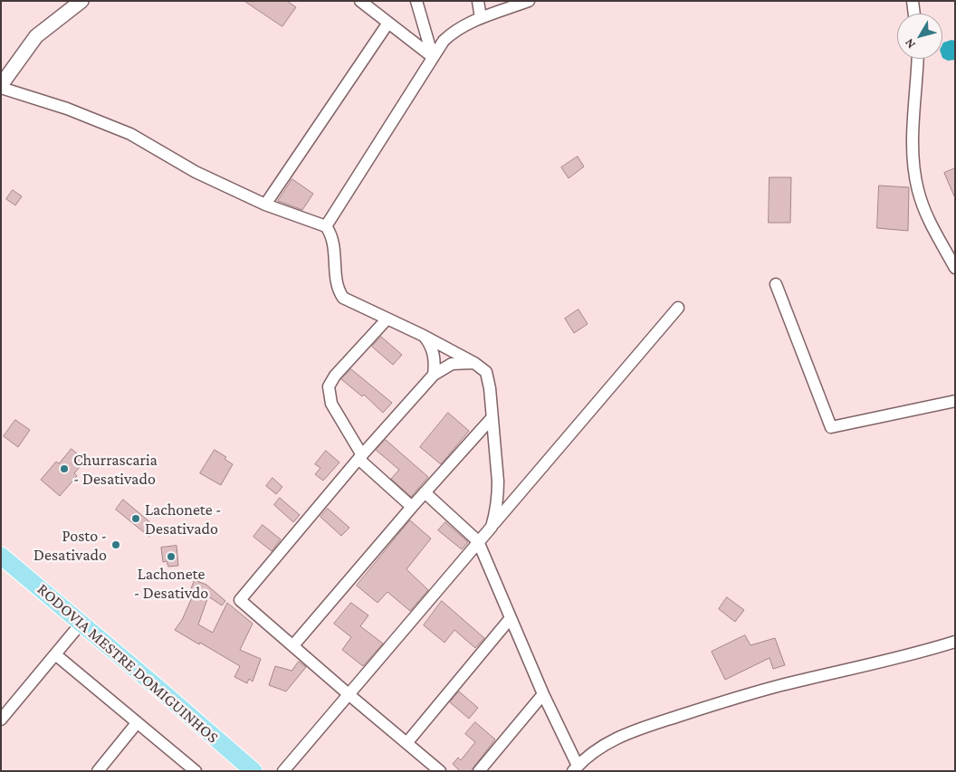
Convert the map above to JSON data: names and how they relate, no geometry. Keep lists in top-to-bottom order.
{
  "streets": {
    "main road": ["RODOVIA MESTRE DOMIGUINHOS"]
  },
  "places": [
    "Churrascaria - Desativado",
    "Lachonete - Desativado",
    "Posto - Desativado",
    "Lachonete - Desativdo"
  ],
  "north": "bottom left"
}
